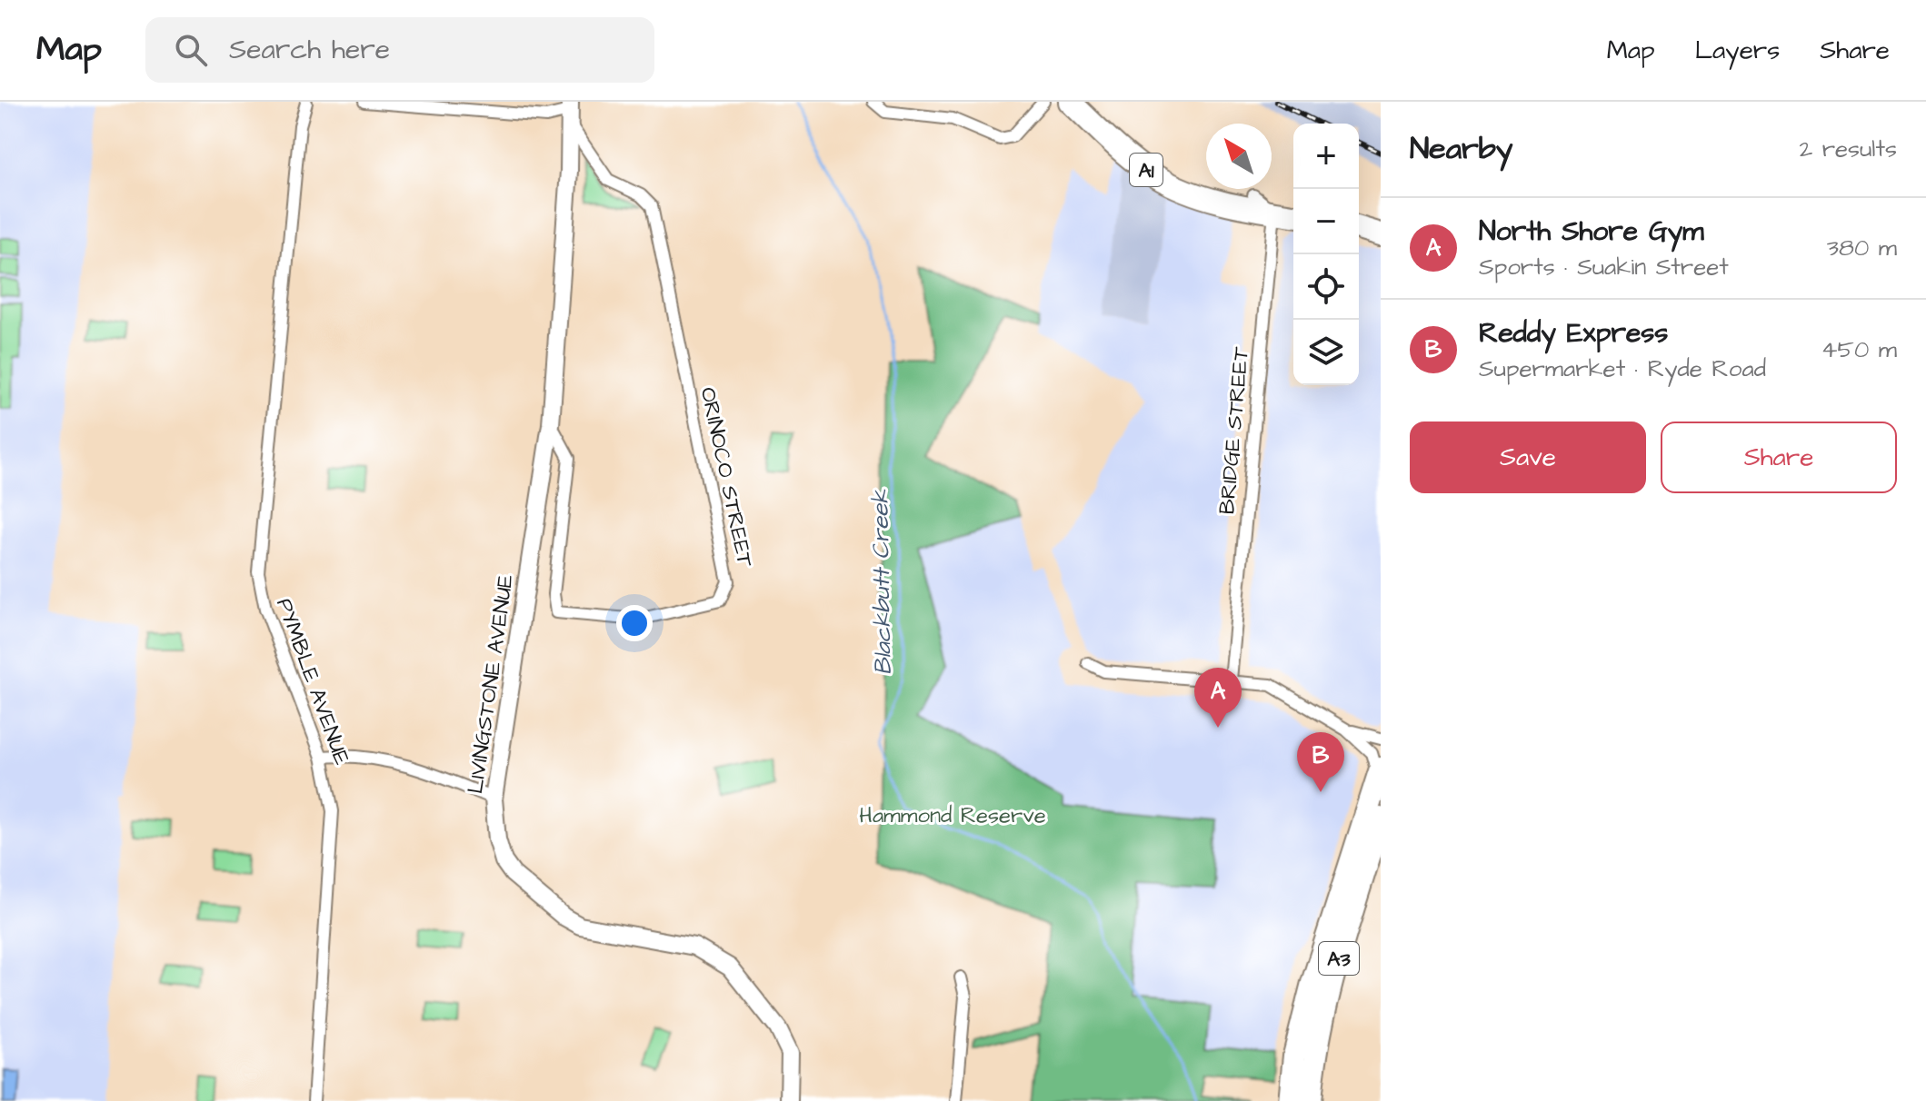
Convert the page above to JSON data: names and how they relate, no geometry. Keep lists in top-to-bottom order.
{
  "streets": {
    "highway": ["A1", "A3"],
    "street": [
      "BRIDGE STREET",
      "ORINOCO STREET",
      "PYMBLE AVENUE",
      "LIVINGSTONE AVENUE"
    ]
  },
  "crossings": [
    ["A1", "BRIDGE STREET"],
    ["ORINOCO STREET", "LIVINGSTONE AVENUE"]
  ],
  "water": ["Blackbutt Creek"],
  "parks": ["Hammond Reserve"],
  "north": "top left",
  "page": {
    "header": "Map",
    "search": "Search here",
    "nav": ["Map", "Layers", "Share"],
    "heading": ["Nearby", "2 results"],
    "map_buttons": ["+", "−"],
    "list": [
      {
        "mark": "A",
        "name": "North Shore Gym",
        "note": "Sports · Suakin Street",
        "value": "380 m"
      },
      {
        "mark": "B",
        "name": "Reddy Express",
        "note": "Supermarket · Ryde Road",
        "value": "450 m"
      }
    ],
    "buttons": ["Save", "Share"],
    "pins": ["A", "B"]
  }
}
